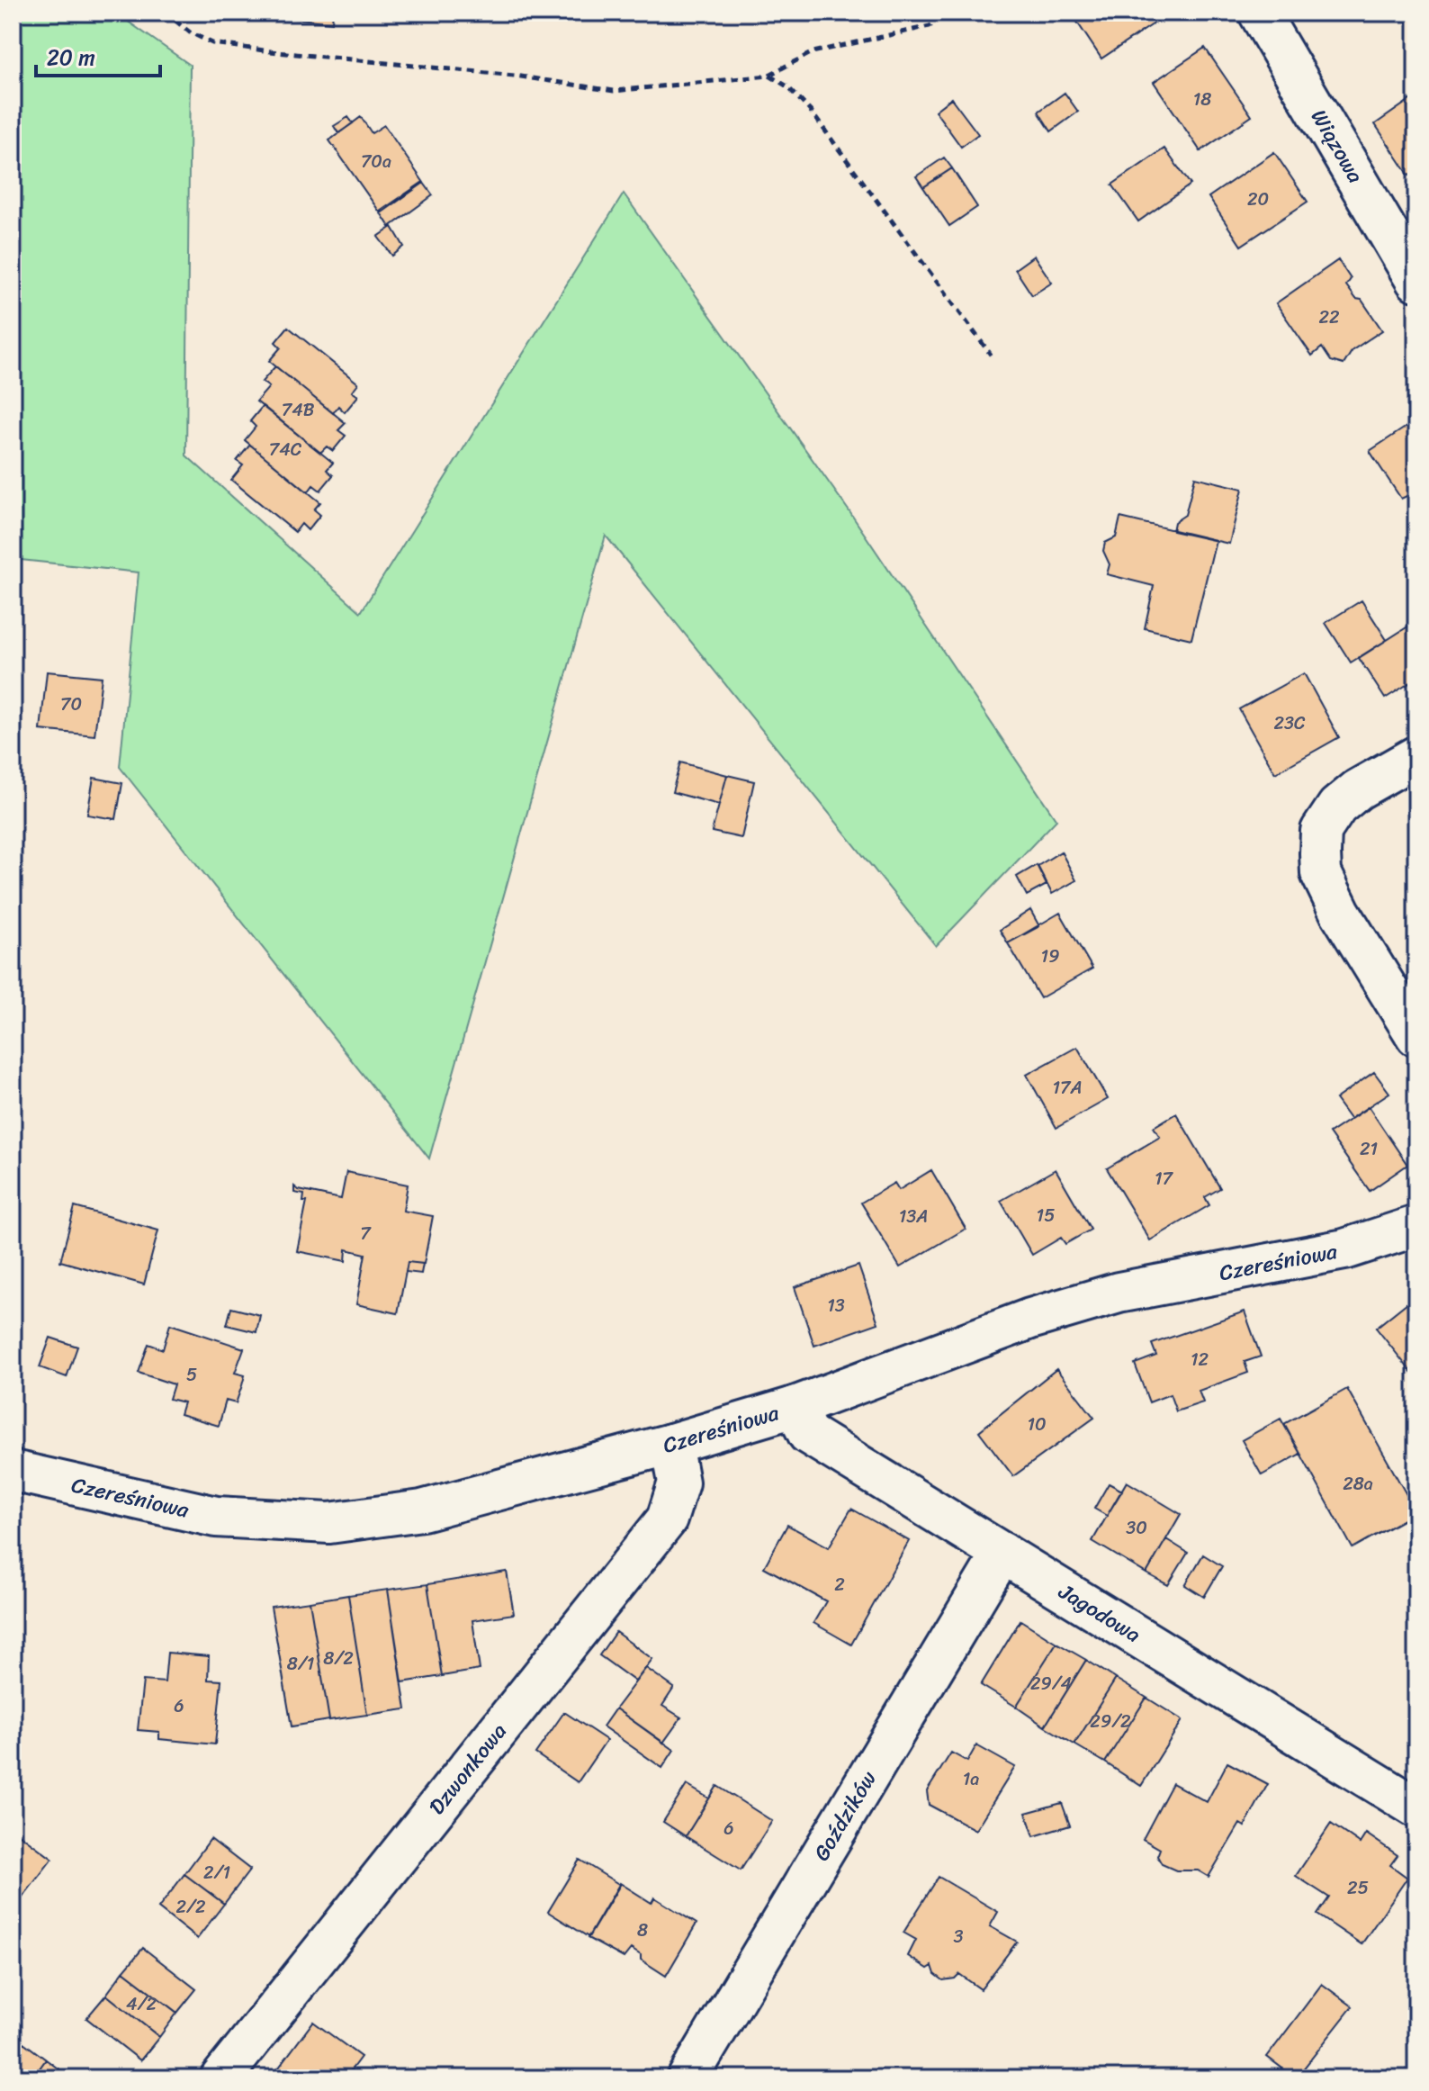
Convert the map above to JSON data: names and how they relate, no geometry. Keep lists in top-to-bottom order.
{
  "streets": {
    "street": [
      "Wiązowa",
      "Czereśniowa",
      "Jagodowa",
      "Dzwonkowa",
      "Goździków"
    ]
  },
  "crossings": [
    ["Czereśniowa", "Jagodowa"],
    ["Czereśniowa", "Dzwonkowa"],
    ["Jagodowa", "Goździków"]
  ],
  "house_numbers": [
    "18",
    "70a",
    "20",
    "22",
    "74B",
    "74C",
    "70",
    "23C",
    "19",
    "17A",
    "21",
    "17",
    "15",
    "13A",
    "7",
    "13",
    "12",
    "5",
    "10",
    "28a",
    "30",
    "2",
    "8/2",
    "8/1",
    "29/4",
    "6",
    "29/2",
    "1a",
    "6",
    "2/1",
    "25",
    "2/2",
    "8",
    "3",
    "4/2"
  ],
  "scale_bar": "20 m"
}
